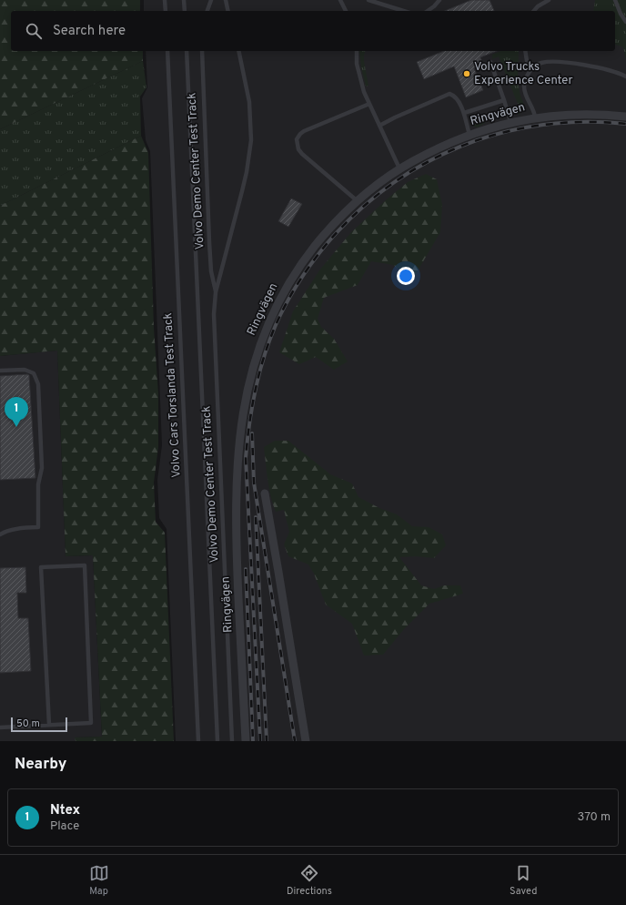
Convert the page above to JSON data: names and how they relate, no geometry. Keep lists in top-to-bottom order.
{
  "streets": {
    "street": ["Ringvägen"],
    "lane": ["Volvo Demo Center Test Track", "Volvo Cars Torslanda Test Track"]
  },
  "places": ["Volvo Trucks Experience Center"],
  "scale_bar": "50 m",
  "page": {
    "search": "Search here",
    "pins": "1",
    "scale": "50 m",
    "heading": "Nearby",
    "list": [
      {
        "mark": "1",
        "name": "Ntex",
        "note": "Place",
        "value": "370 m"
      }
    ],
    "nav": ["Map", "Directions", "Saved"]
  }
}
